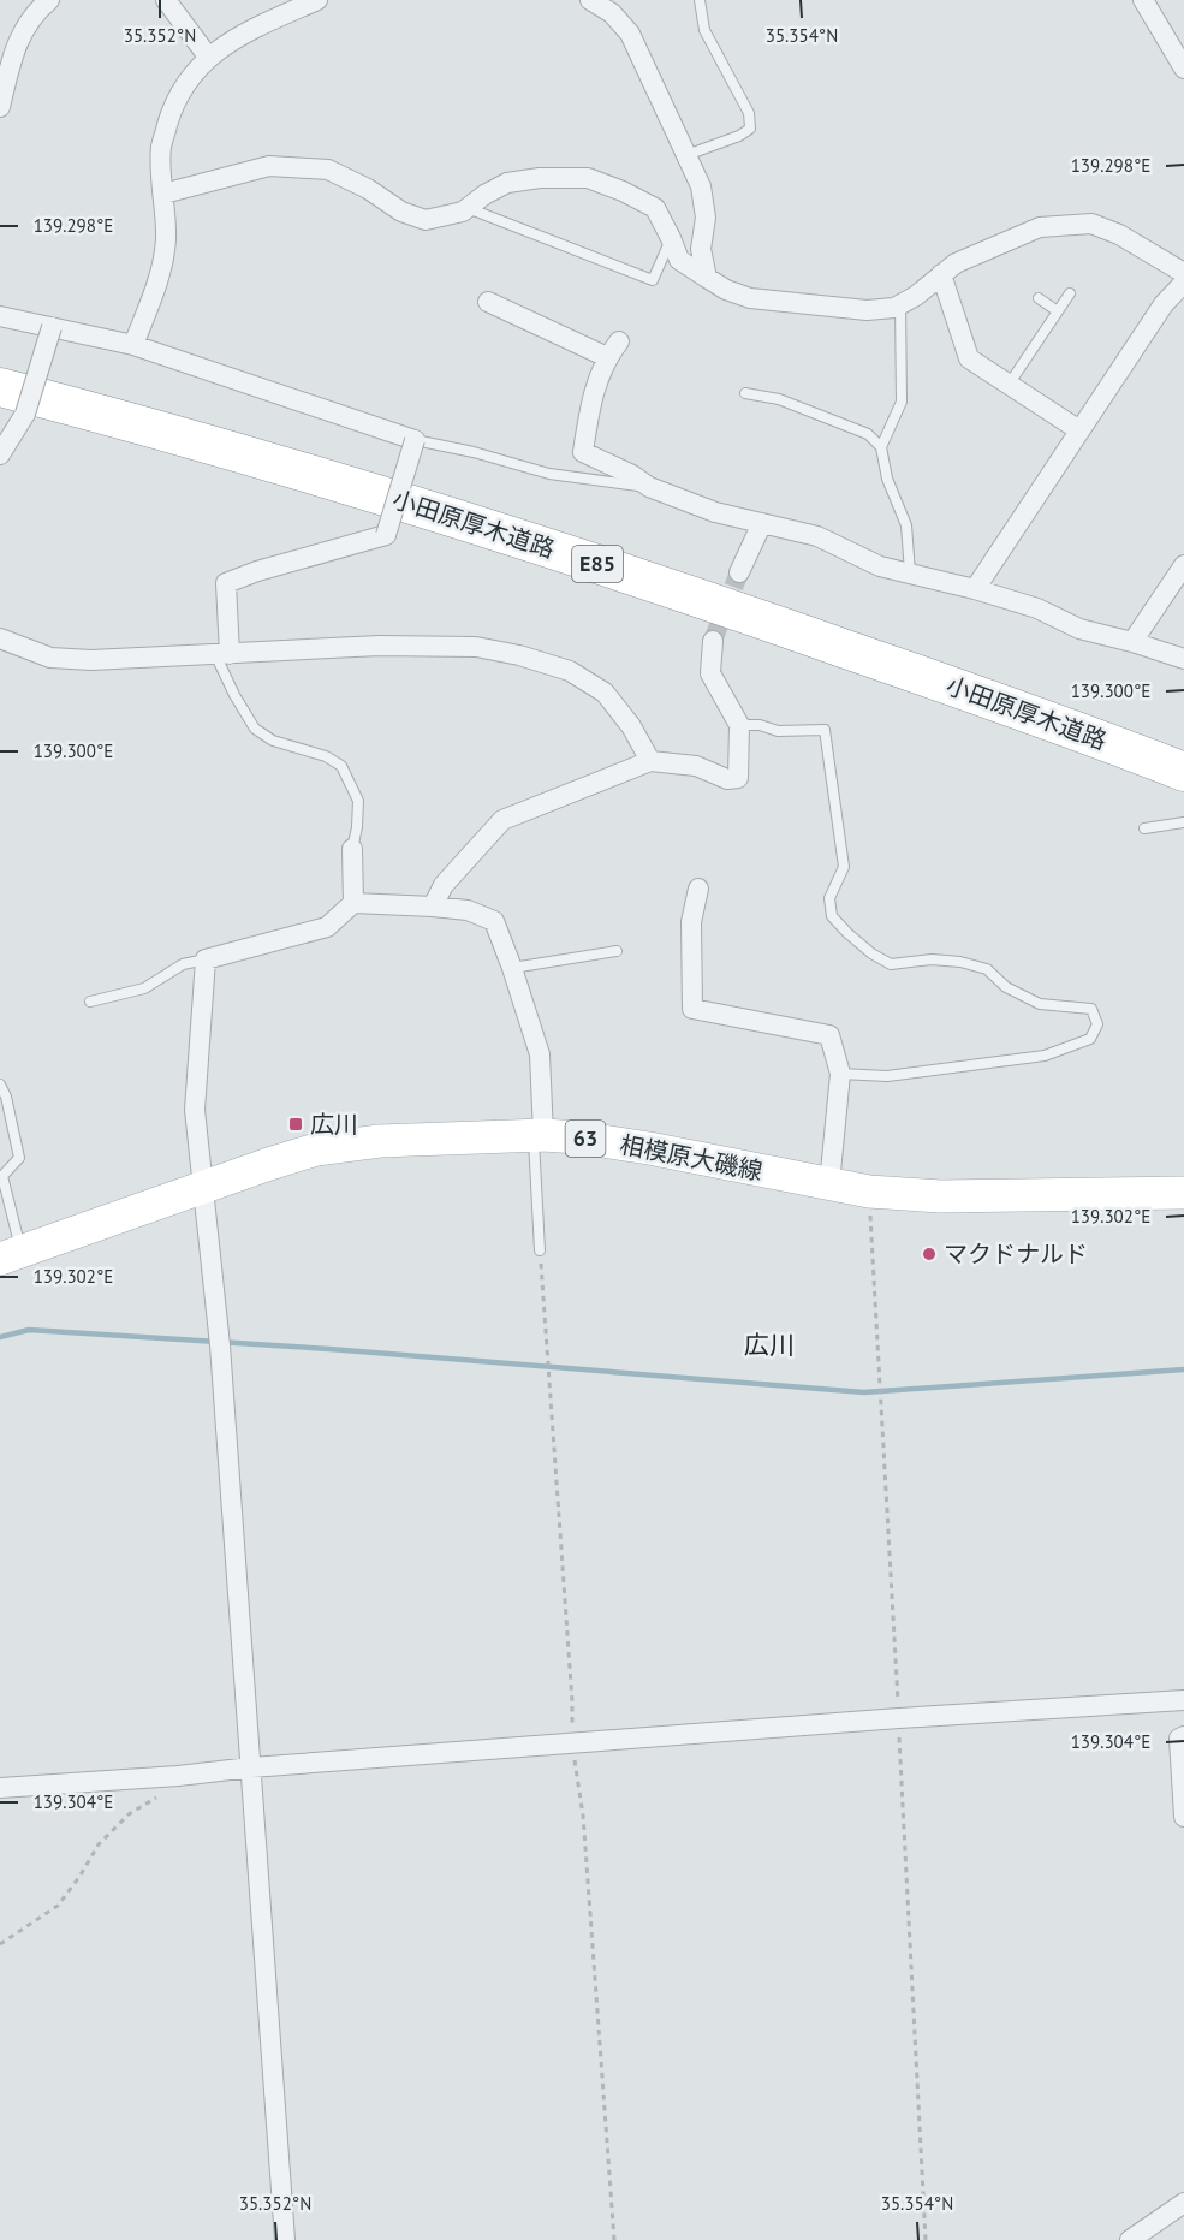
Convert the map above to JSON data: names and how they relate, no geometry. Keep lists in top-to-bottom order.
{
  "streets": {
    "highway": ["小田原厚木道路", "E85"],
    "main road": ["63", "相模原大磯線"]
  },
  "districts": ["広川"],
  "places": {
    "transit": ["広川"],
    "other": ["マクドナルド"]
  },
  "coordinates": [
    "35.352°N",
    "35.354°N",
    "139.298°E",
    "139.300°E",
    "139.302°E",
    "139.304°E"
  ]
}
